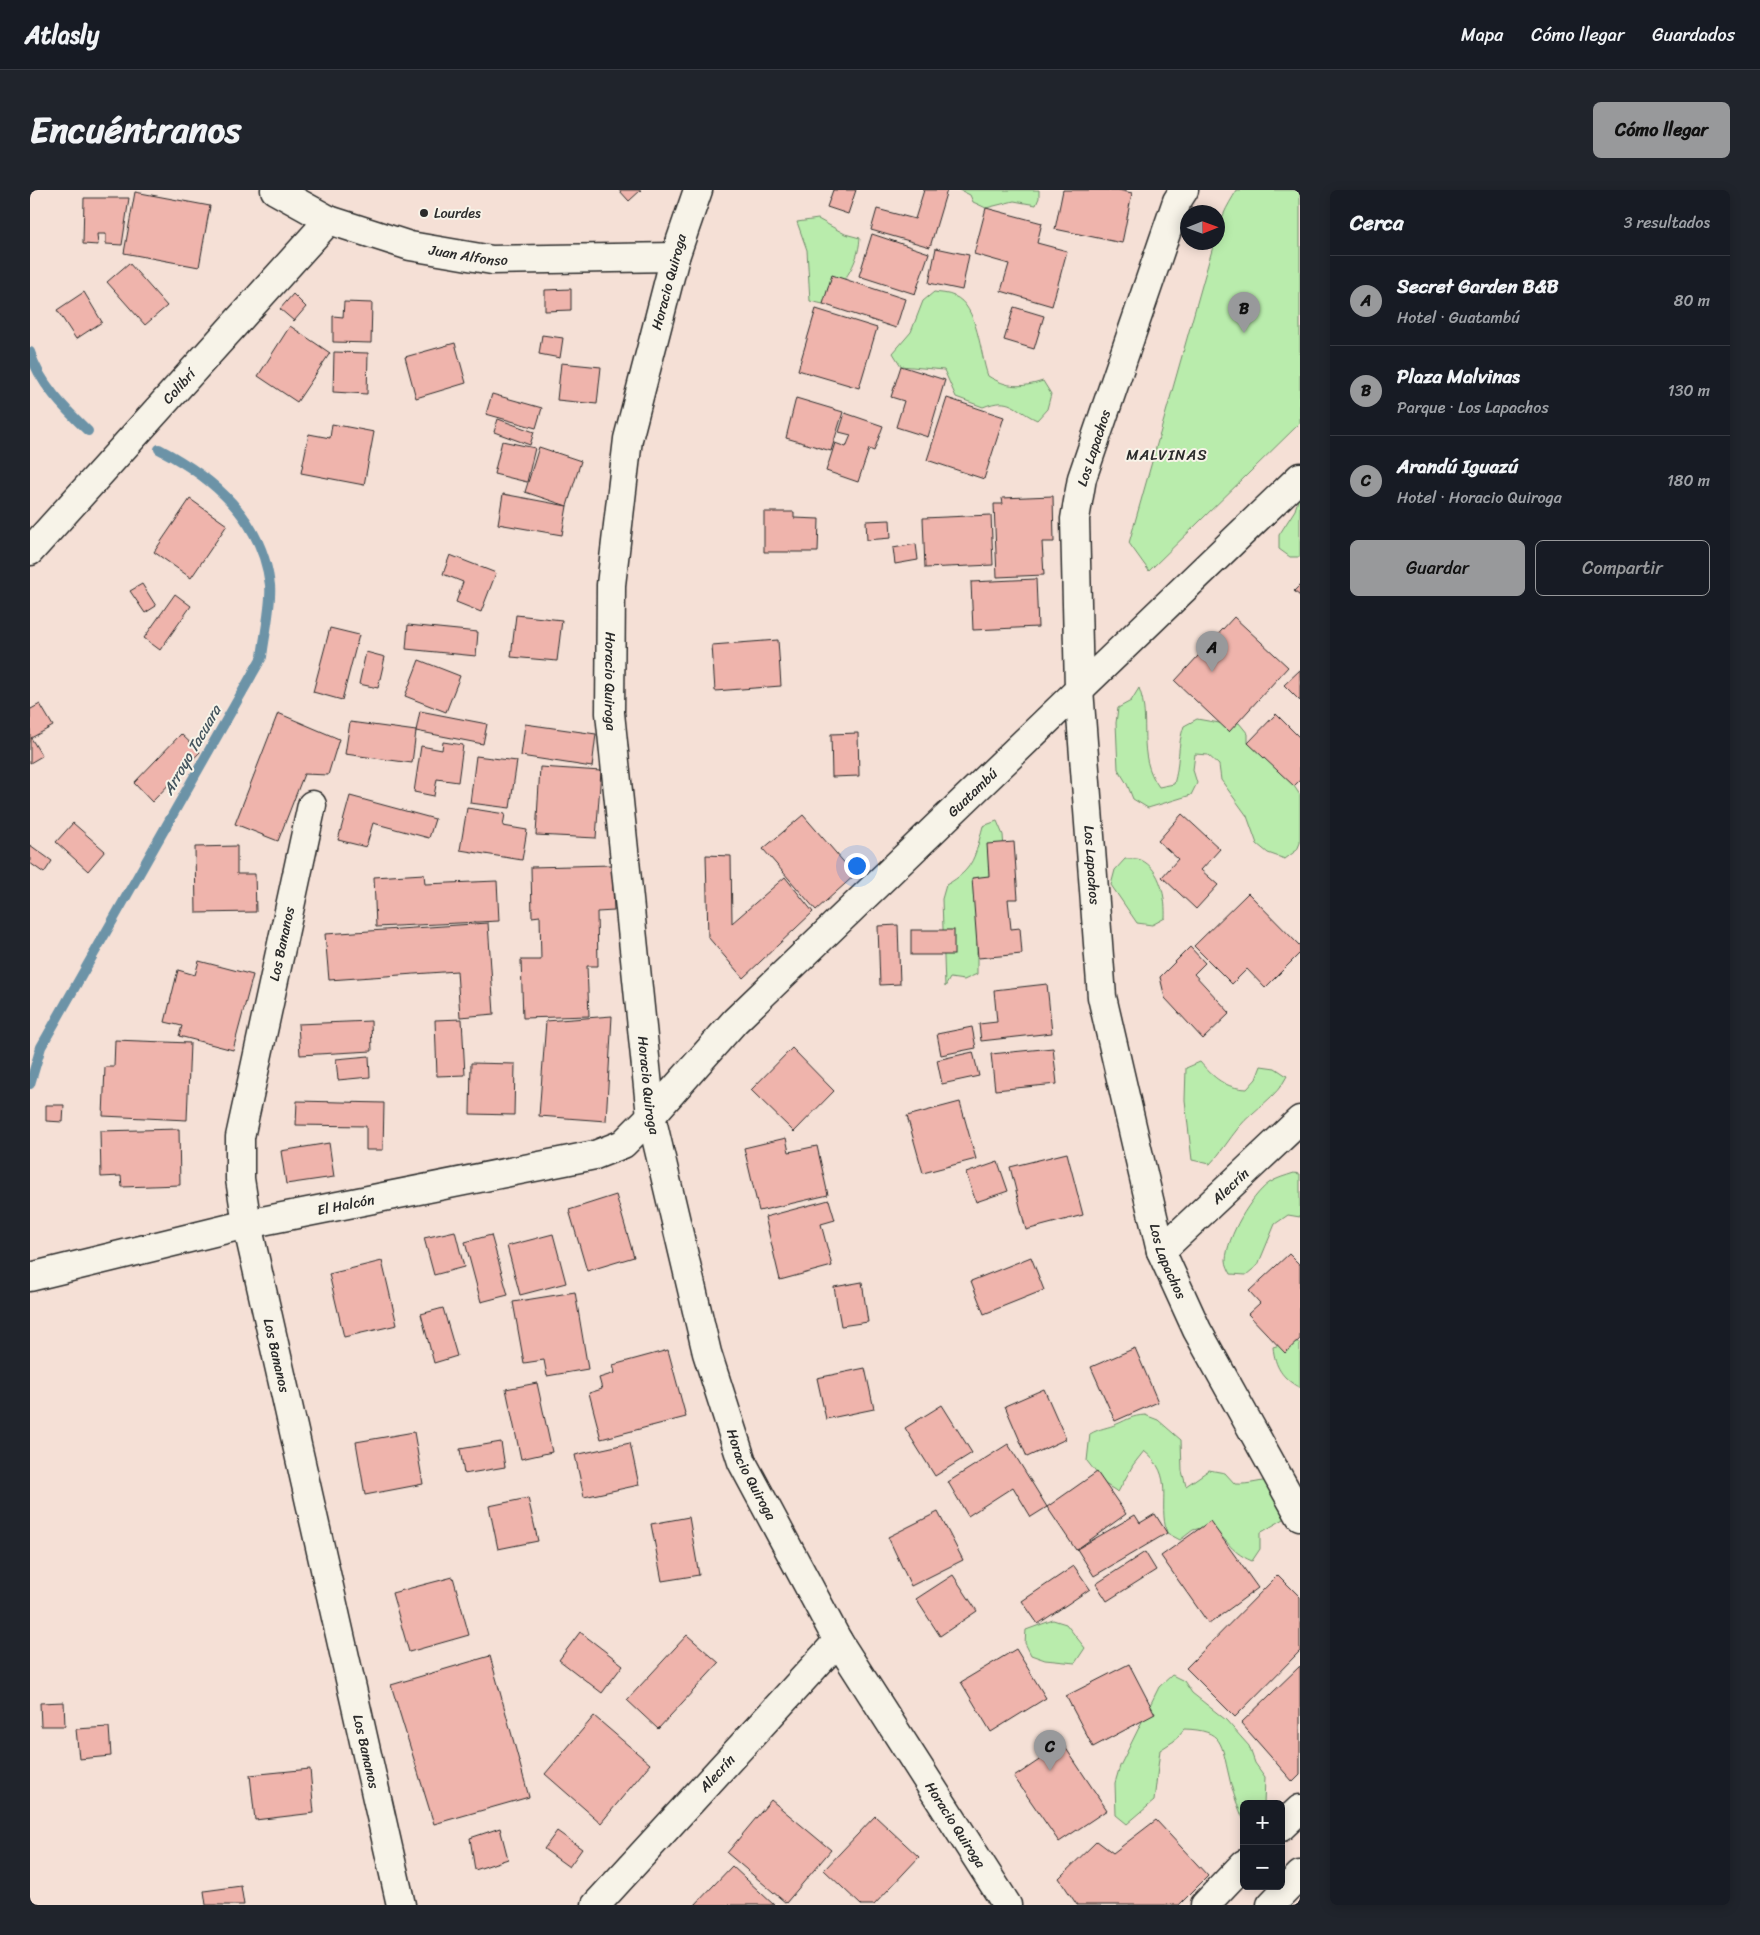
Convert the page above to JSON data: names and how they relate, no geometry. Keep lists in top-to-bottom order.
{
  "streets": {
    "street": [
      "Juan Alfonso",
      "Horacio Quiroga",
      "Colibrí",
      "Los Lapachos",
      "Guatambú",
      "Los Bananos",
      "Alecrín",
      "El Halcón"
    ]
  },
  "crossings": [
    ["Juan Alfonso", "Horacio Quiroga"],
    ["Juan Alfonso", "Colibrí"],
    ["Horacio Quiroga", "Guatambú"],
    ["Horacio Quiroga", "Alecrín"],
    ["Horacio Quiroga", "El Halcón"],
    ["Los Lapachos", "Guatambú"],
    ["Los Lapachos", "Alecrín"],
    ["Guatambú", "El Halcón"],
    ["Los Bananos", "El Halcón"]
  ],
  "districts": ["MALVINAS"],
  "water": ["Arroyo Tacuara"],
  "places": ["Lourdes"],
  "north": "right",
  "page": {
    "header": "Atlasly",
    "nav": ["Mapa", "Cómo llegar", "Guardados"],
    "title": "Encuéntranos",
    "buttons": [
      "Cómo llegar",
      ["Guardar", "Compartir"]
    ],
    "heading": ["Cerca", "3 resultados"],
    "list": [
      {
        "mark": "A",
        "name": "Secret Garden B&B",
        "note": "Hotel · Guatambú",
        "value": "80 m"
      },
      {
        "mark": "B",
        "name": "Plaza Malvinas",
        "note": "Parque · Los Lapachos",
        "value": "130 m"
      },
      {
        "mark": "C",
        "name": "Arandú Iguazú",
        "note": "Hotel · Horacio Quiroga",
        "value": "180 m"
      }
    ],
    "pins": ["B", "A", "C"],
    "map_buttons": ["+", "−"]
  }
}
